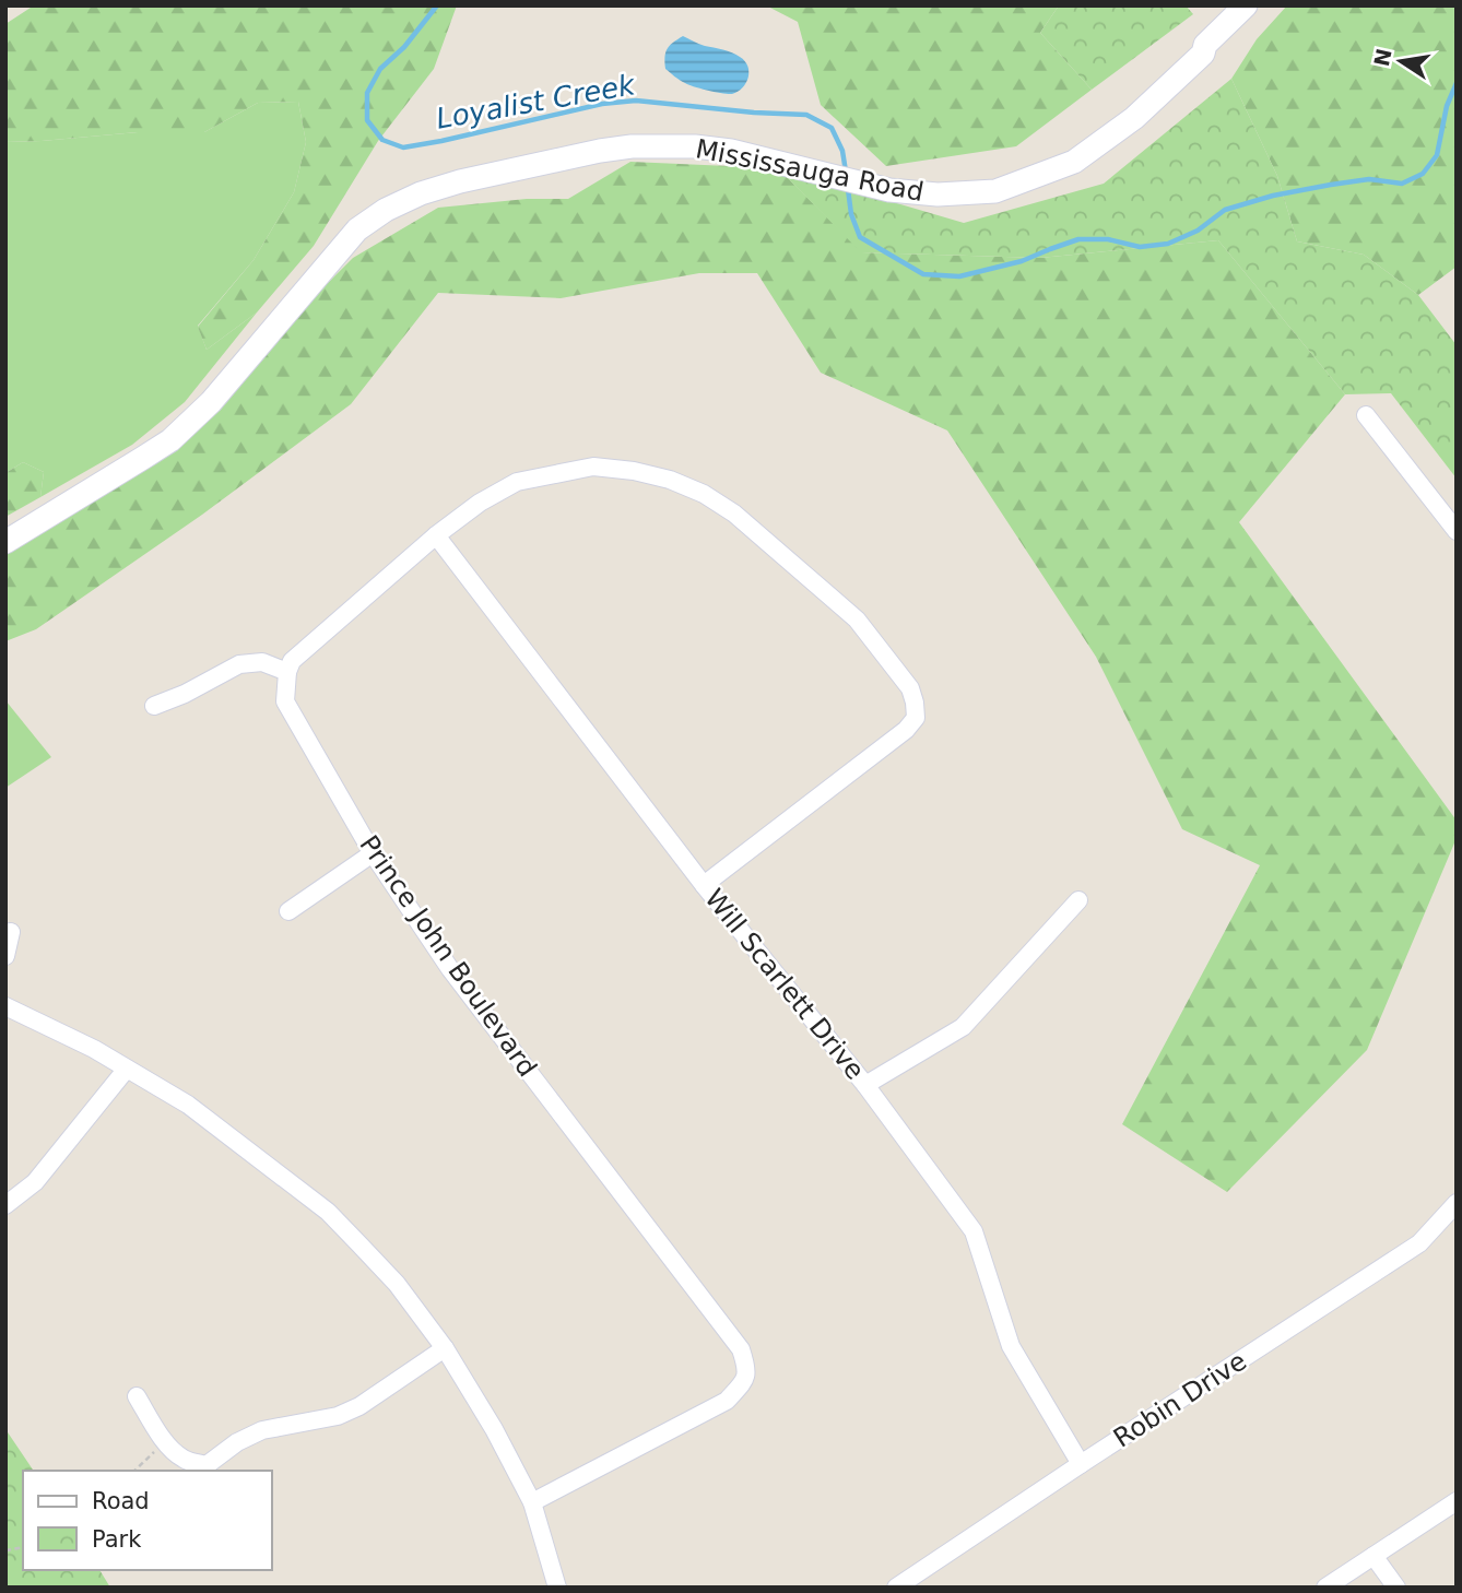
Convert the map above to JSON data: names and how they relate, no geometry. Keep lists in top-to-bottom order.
{
  "streets": {
    "main road": ["Mississauga Road"],
    "street": ["Prince John Boulevard", "Will Scarlett Drive", "Robin Drive"]
  },
  "crossings": [
    ["Will Scarlett Drive", "Robin Drive"]
  ],
  "water": ["Loyalist Creek"],
  "legend": ["Road", "Park"],
  "north": "left"
}
